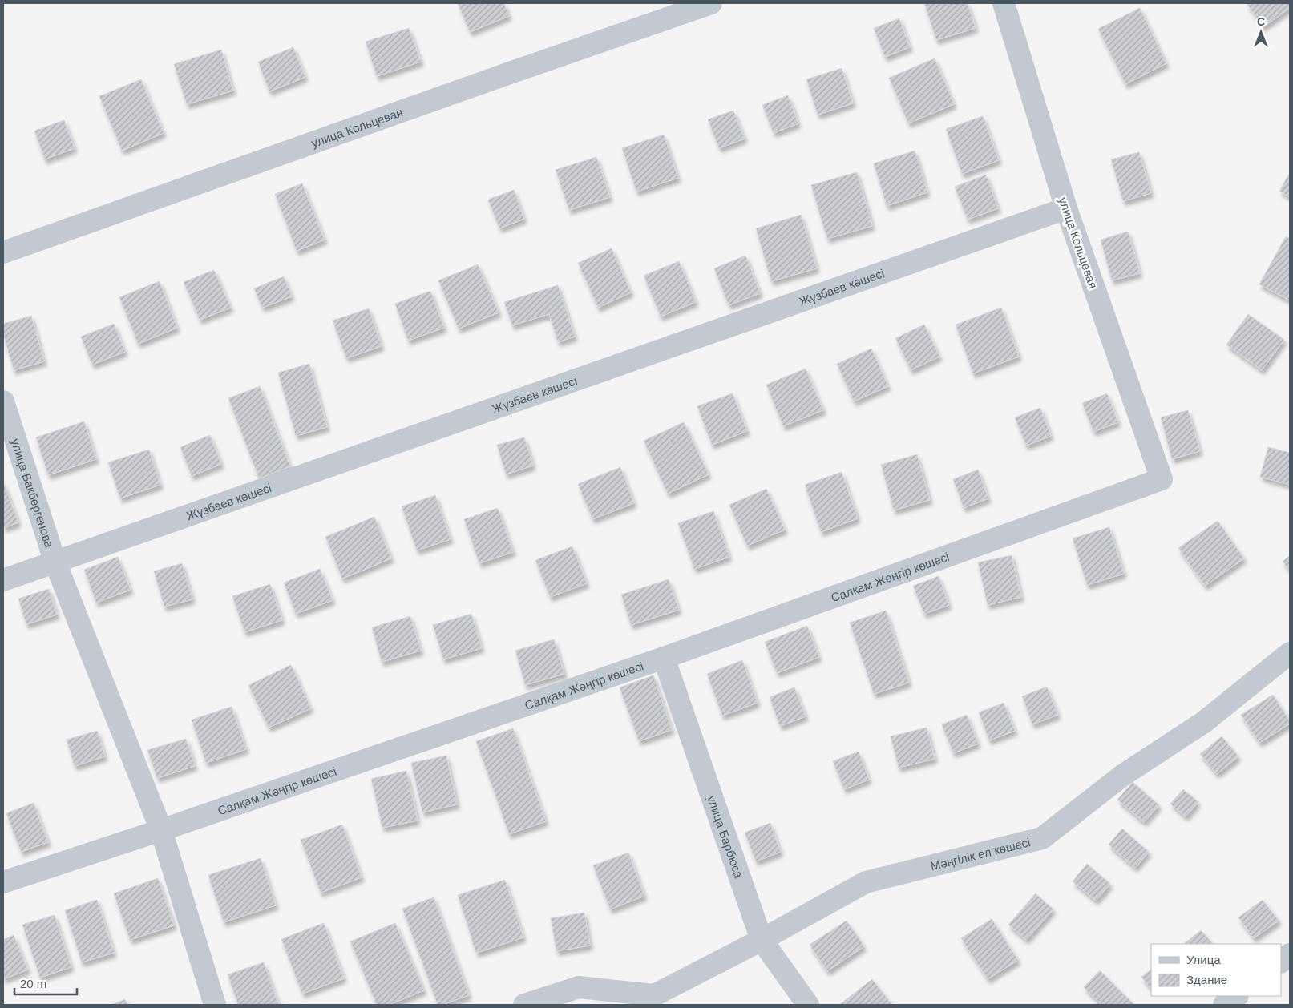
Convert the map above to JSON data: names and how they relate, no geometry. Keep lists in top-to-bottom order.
{
  "streets": {
    "street": [
      "улица Кольцевая",
      "Жүзбаев көшесі",
      "улица Бакбергенова",
      "Салқам Жәңгір көшесі",
      "улица Барбюса",
      "Мәңгілік ел көшесі"
    ]
  },
  "crossings": [
    ["улица Кольцевая", "Жүзбаев көшесі"],
    ["улица Кольцевая", "Салқам Жәңгір көшесі"],
    ["Жүзбаев көшесі", "улица Бакбергенова"],
    ["улица Бакбергенова", "Салқам Жәңгір көшесі"],
    ["Салқам Жәңгір көшесі", "улица Барбюса"],
    ["улица Барбюса", "Мәңгілік ел көшесі"]
  ],
  "legend": ["Улица", "Здание"],
  "scale_bar": "20 m",
  "north": "top"
}
